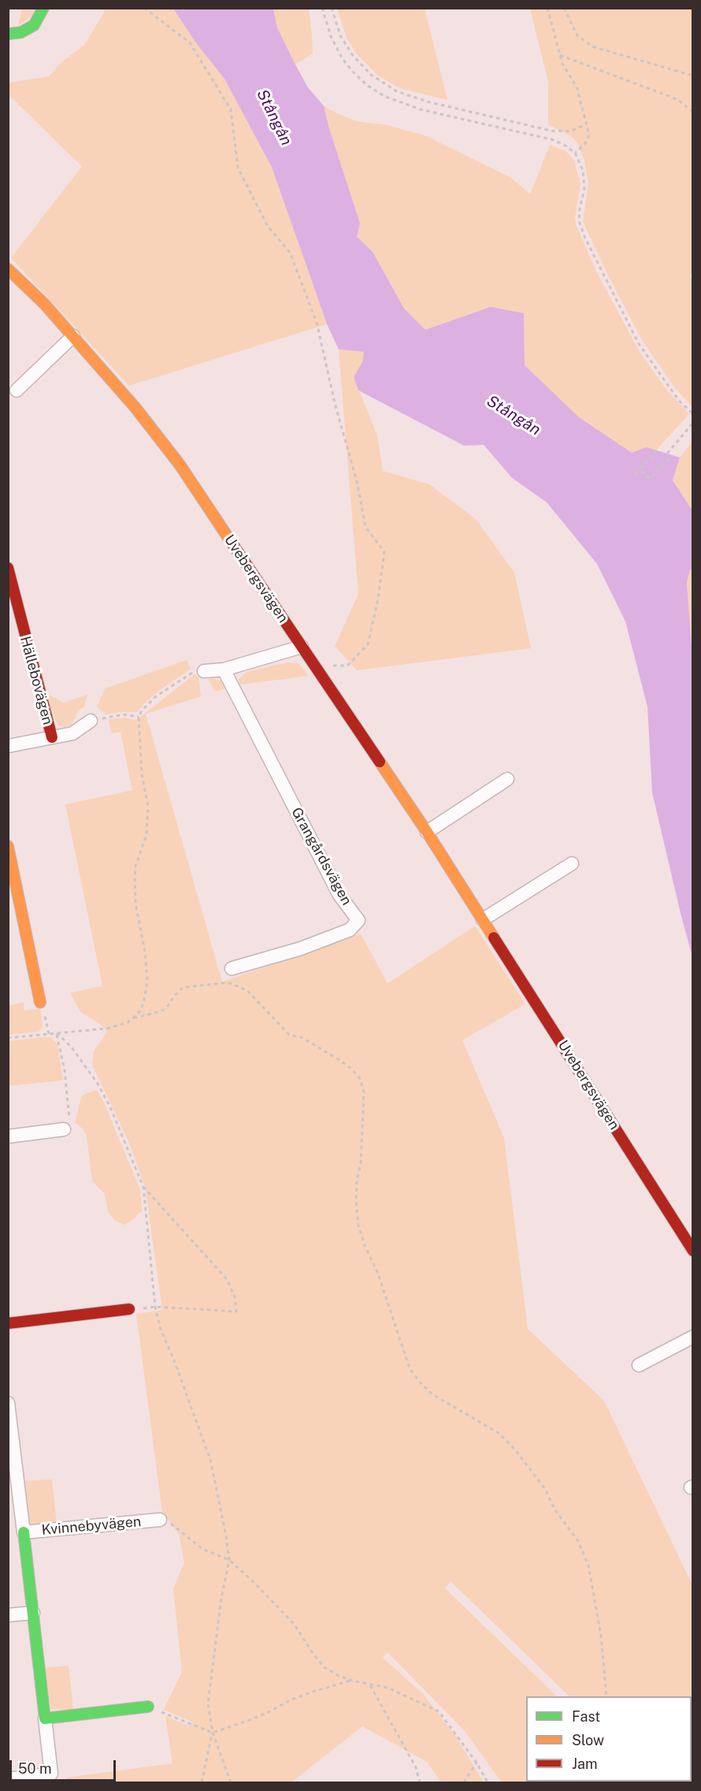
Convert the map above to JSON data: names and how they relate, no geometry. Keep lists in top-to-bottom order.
{
  "streets": {
    "street": [
      "Uvebergsvägen",
      "Hällebovägen",
      "Grangårdsvägen",
      "Kvinnebyvägen"
    ]
  },
  "water": ["Stångån"],
  "legend": ["Fast", "Slow", "Jam"],
  "scale_bar": "50 m"
}
